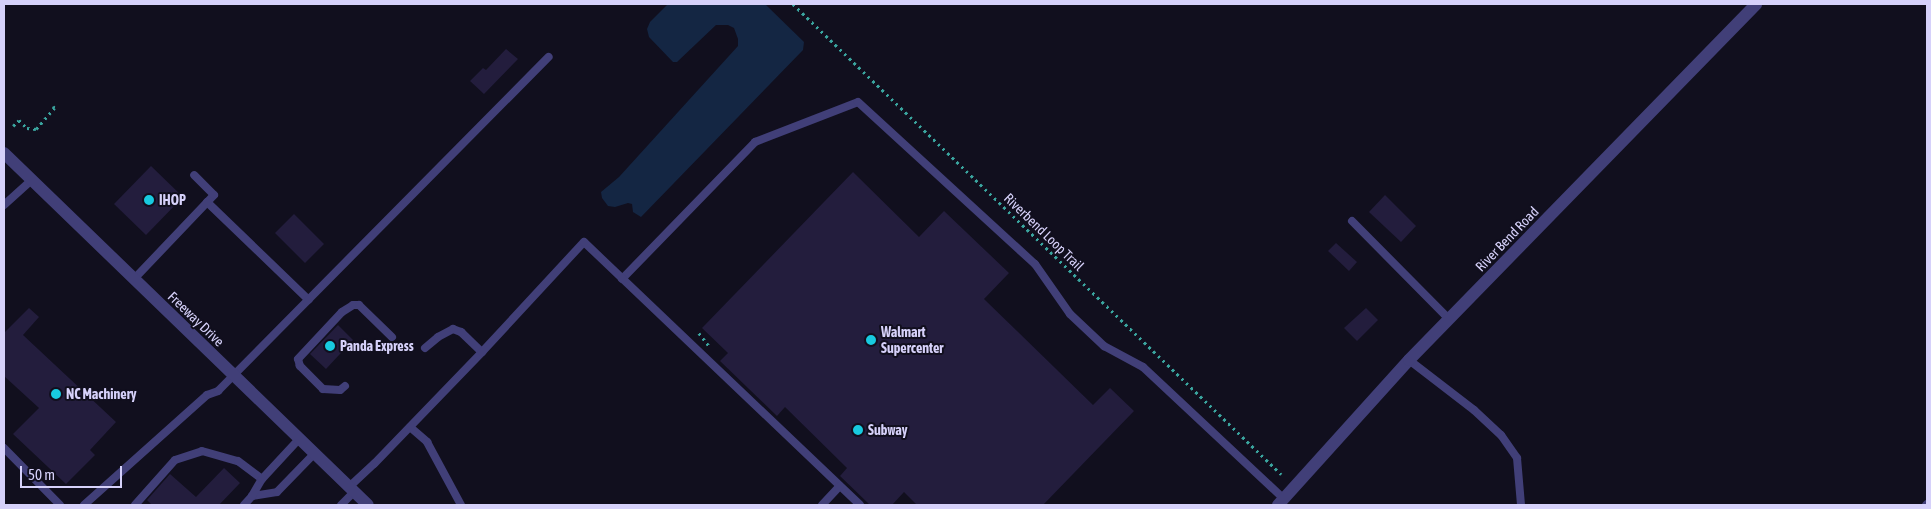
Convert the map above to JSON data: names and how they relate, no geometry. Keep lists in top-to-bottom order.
{
  "streets": {
    "street": ["River Bend Road", "Freeway Drive"],
    "path": ["Riverbend Loop Trail"]
  },
  "places": [
    "IHOP",
    "Walmart Supercenter",
    "Panda Express",
    "NC Machinery",
    "Subway"
  ],
  "scale_bar": "50 m"
}
